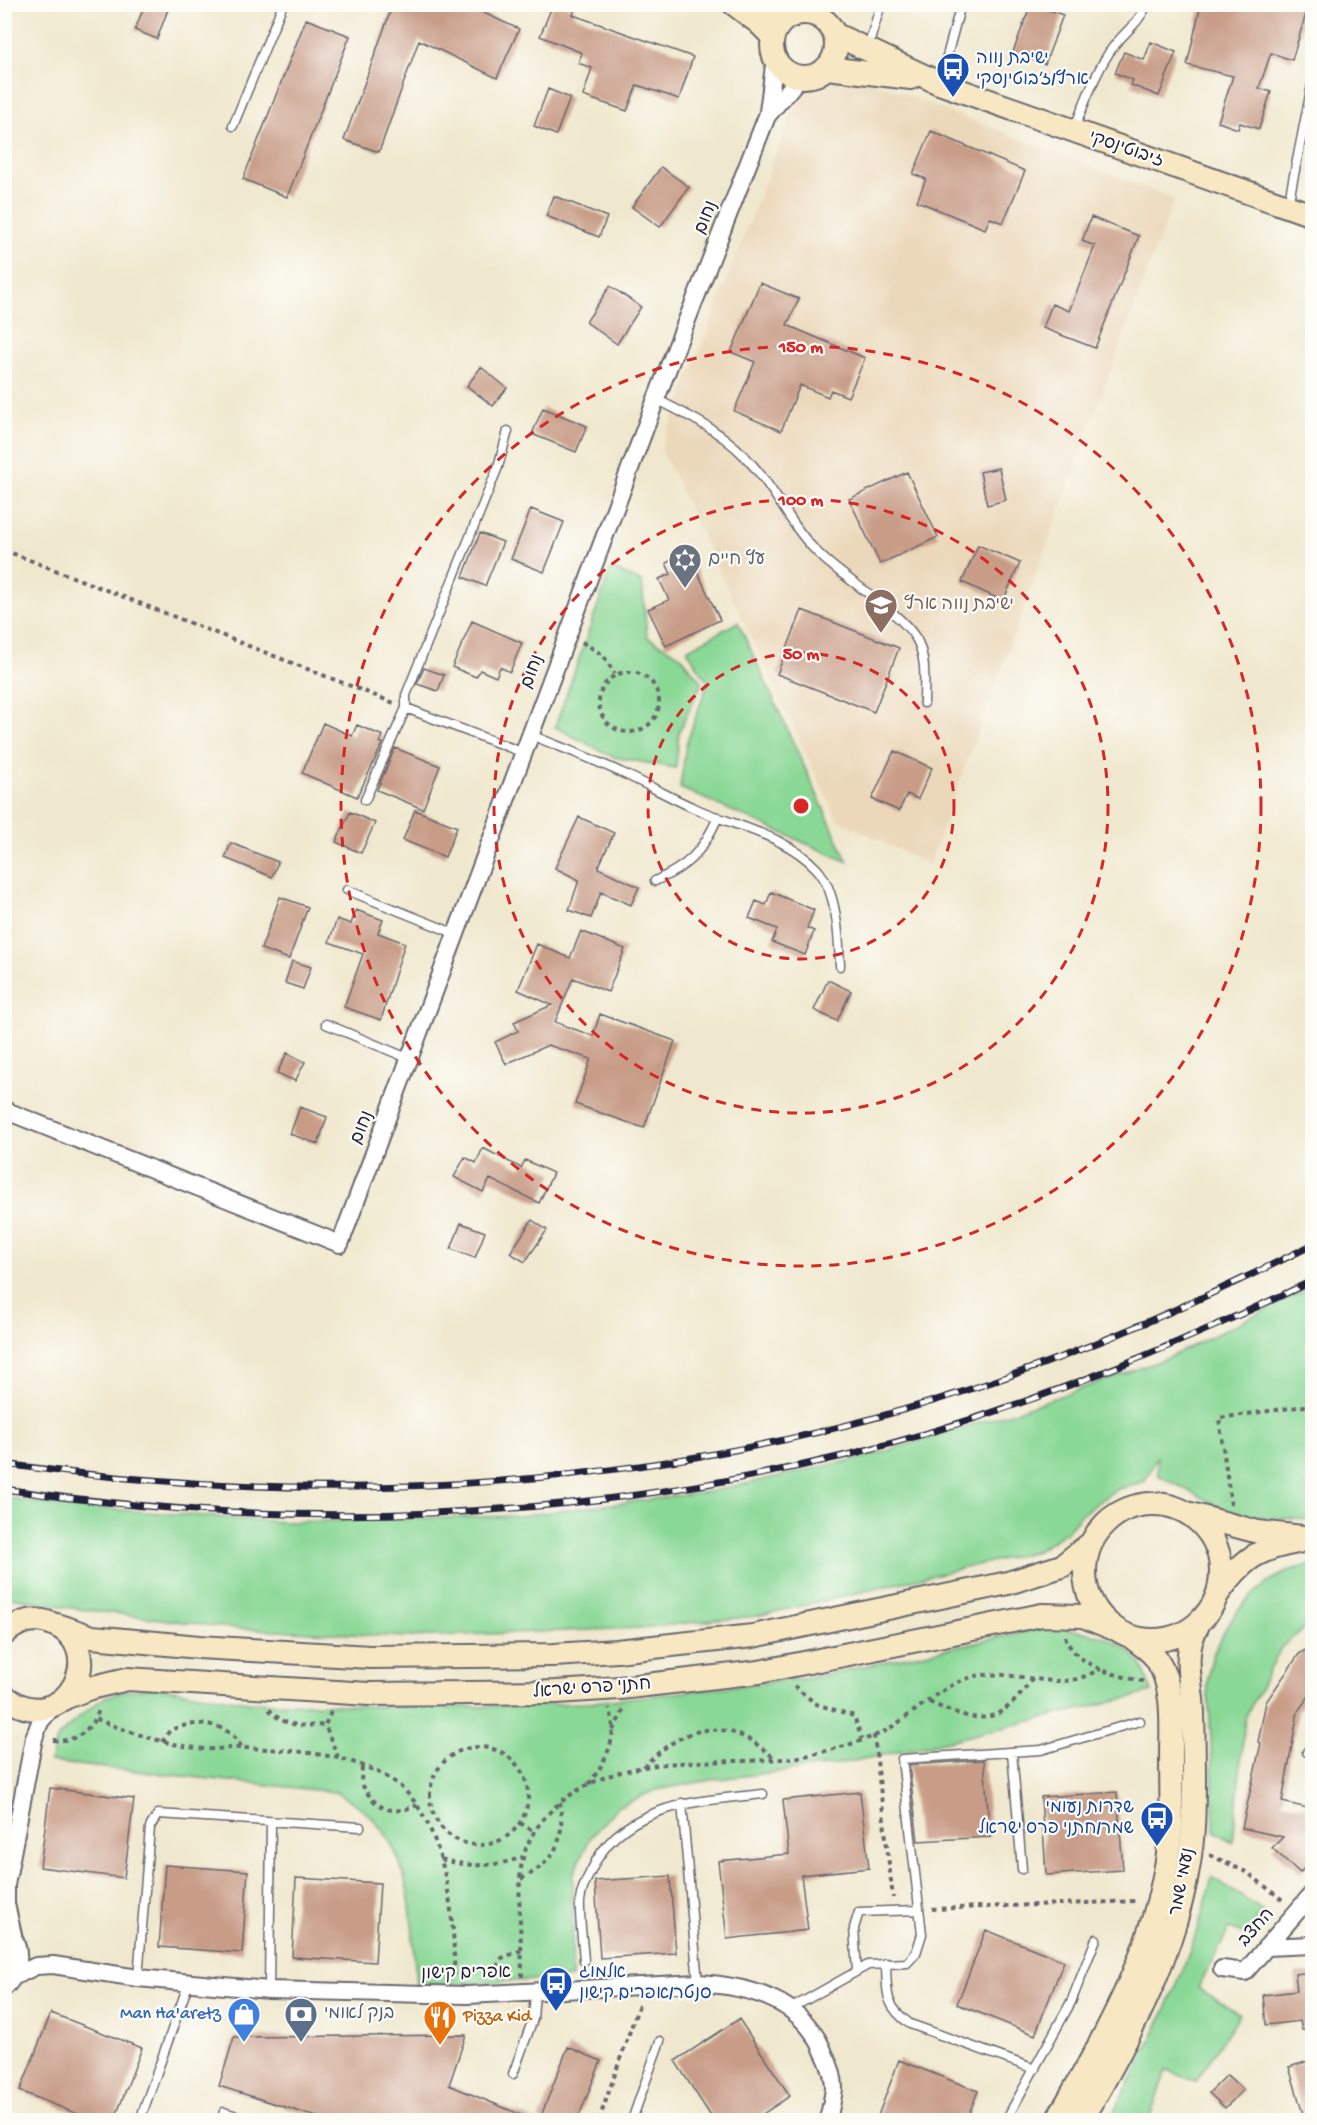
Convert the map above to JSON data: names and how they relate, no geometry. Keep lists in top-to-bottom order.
{
  "streets": {
    "main road": ["ז'בוטינסקי", "חתני פרס ישראל", "נעמי שמר"],
    "street": ["נחום", "החצב", "אפרים קישון"]
  },
  "crossings": [
    ["ז'בוטינסקי", "נחום"],
    ["חתני פרס ישראל", "נעמי שמר"]
  ],
  "places": {
    "bus stop": ["ישיבת נווה ארץ/ז׳בוטינסקי", "שדרות נעומי שמר/חתני פרס ישראל", "אלמוג סנטר/אפרים קישון"],
    "synagogue": ["עץ חיים"],
    "school or university": ["ישיבת נווה ארץ"],
    "shop": ["Man Ha'aretz"],
    "bank": ["בנק לאומי"],
    "restaurant": ["Pizza Kid"]
  },
  "rings": ["150 m", "100 m", "50 m"]
}
